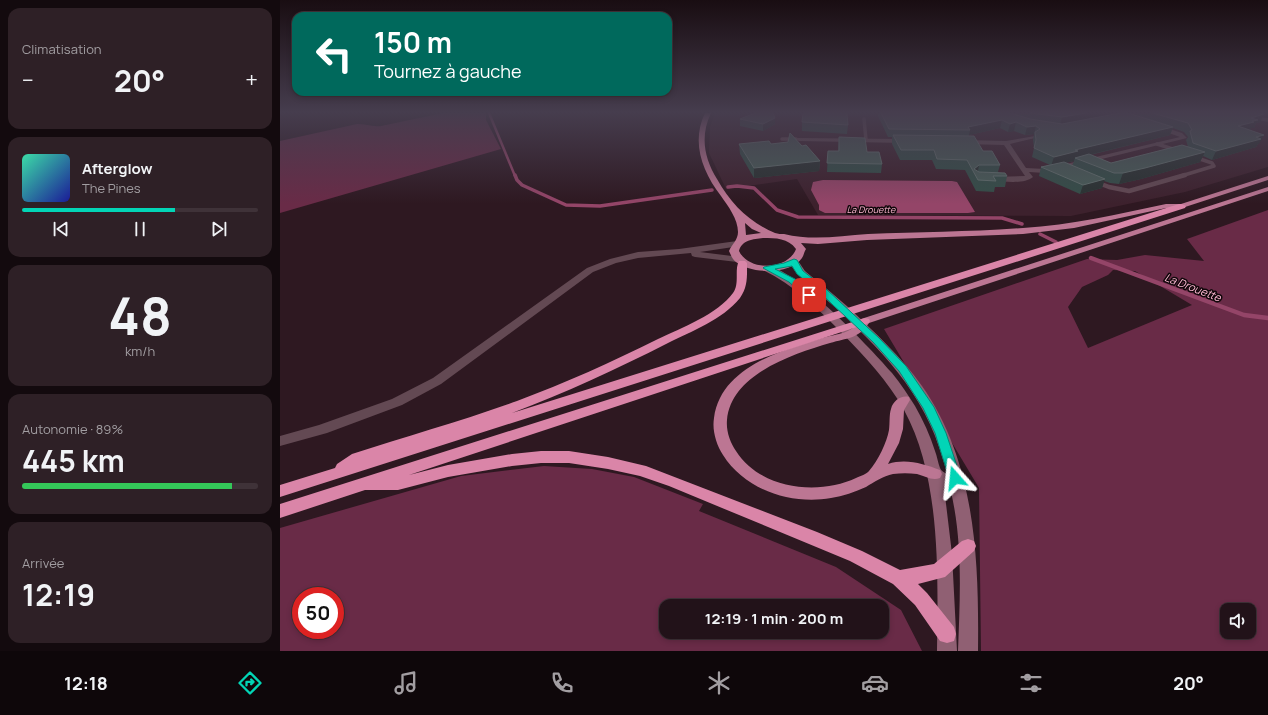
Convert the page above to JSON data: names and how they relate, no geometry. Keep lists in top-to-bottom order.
{
  "water": ["La Drouette"],
  "page": {
    "tile": [
      "Climatisation",
      ["48", "km/h"],
      ["Autonomie · 89%", "445 km"],
      ["Arrivée", "12:19"]
    ],
    "turn": ["150 m", "Tournez à gauche"],
    "heat": ["−", "20°", "+"],
    "song": ["Afterglow", "The Pines"],
    "limit": "50",
    "trip": "12:19 · 1 min · 200 m",
    "tabs": ["12:18", "20°"]
  }
}
